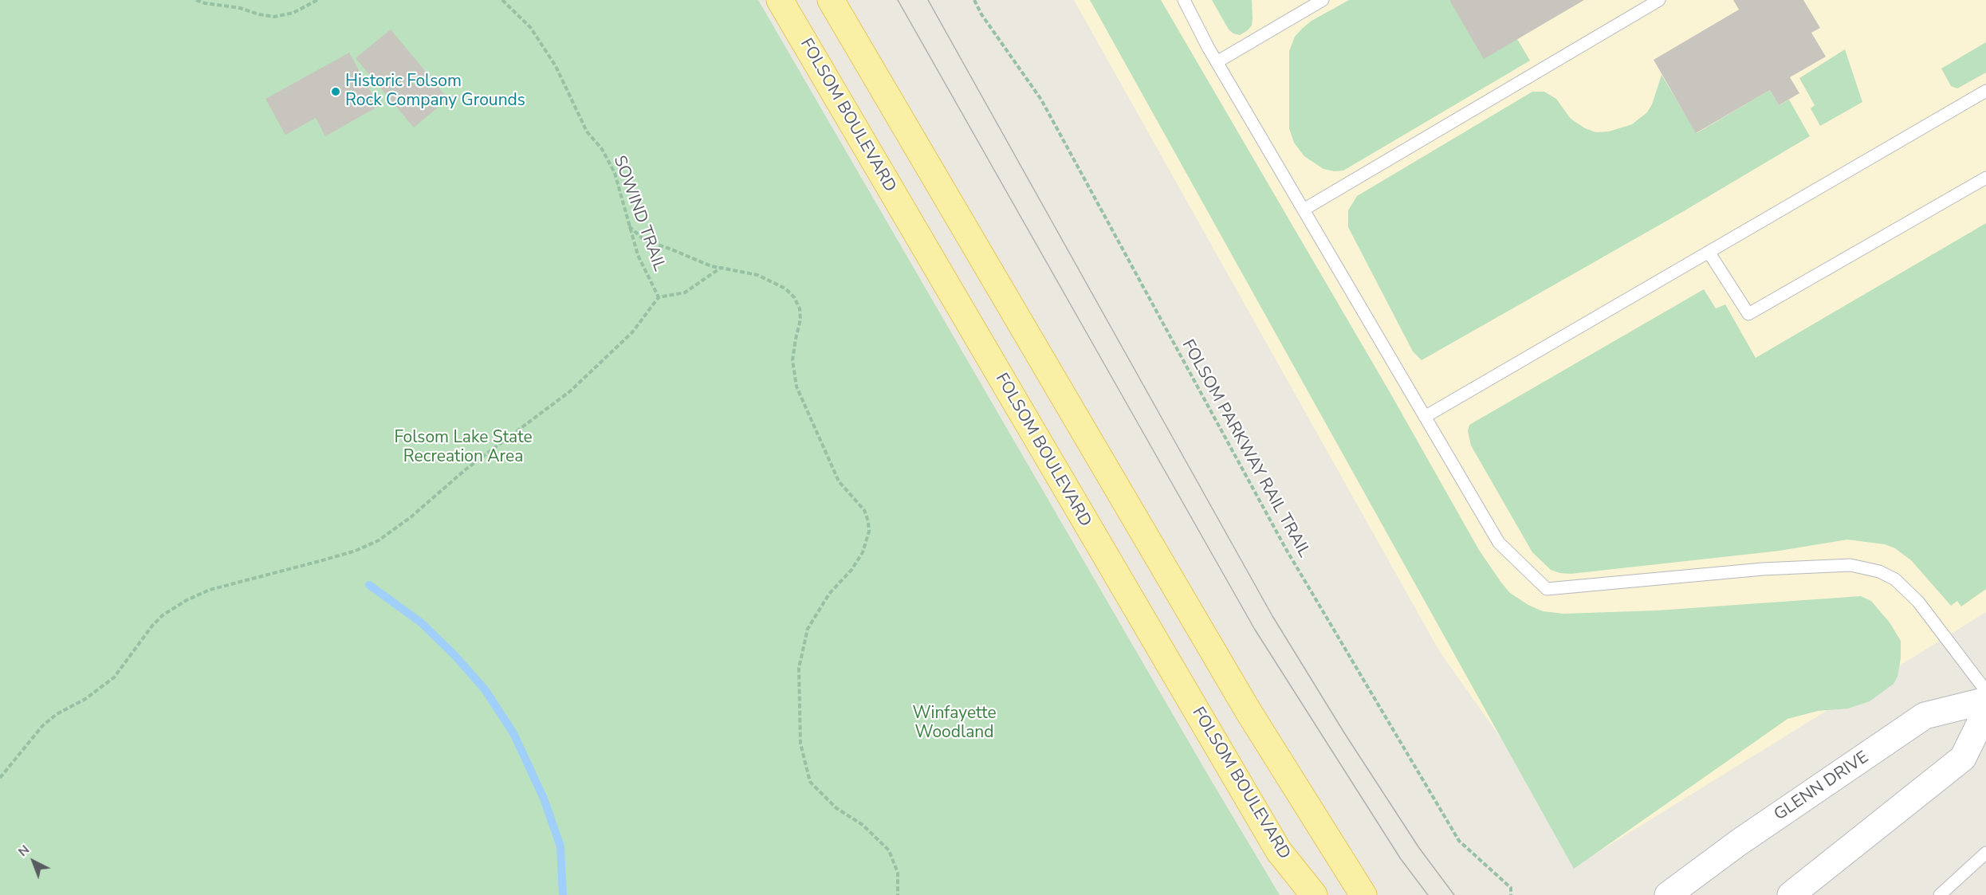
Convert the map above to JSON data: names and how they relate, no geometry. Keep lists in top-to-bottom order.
{
  "streets": {
    "main road": ["FOLSOM BOULEVARD"],
    "street": ["GLENN DRIVE"],
    "path": ["SOWIND TRAIL", "FOLSOM PARKWAY RAIL TRAIL"]
  },
  "parks": ["Folsom Lake State Recreation Area", "Winfayette Woodland"],
  "places": ["Historic Folsom Rock Company Grounds"],
  "north": "top left"
}
